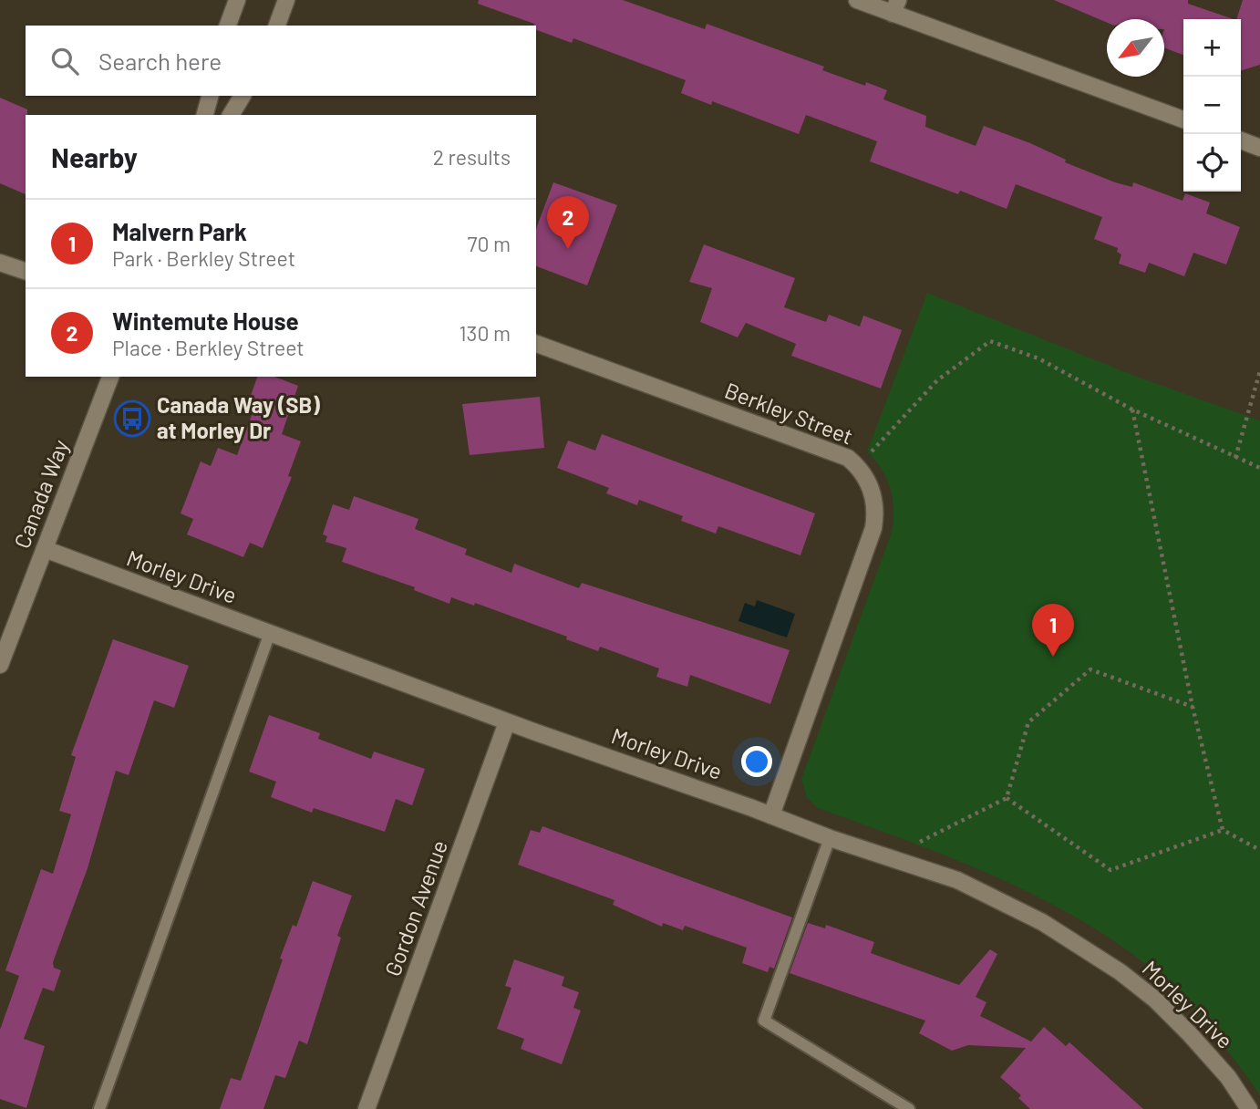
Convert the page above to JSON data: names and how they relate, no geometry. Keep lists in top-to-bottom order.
{
  "streets": {
    "street": [
      "Berkley Street",
      "Canada Way",
      "Morley Drive",
      "Gordon Avenue"
    ]
  },
  "crossings": [
    ["Berkley Street", "Morley Drive"],
    ["Canada Way", "Morley Drive"],
    ["Morley Drive", "Gordon Avenue"]
  ],
  "places": {
    "bus stop": ["Canada Way (SB) at Morley Dr"]
  },
  "north": "bottom left",
  "page": {
    "map_buttons": ["+", "−"],
    "search": "Search here",
    "heading": ["Nearby", "2 results"],
    "pins": ["2", "1"],
    "list": [
      {
        "mark": "1",
        "name": "Malvern Park",
        "note": "Park · Berkley Street",
        "value": "70 m"
      },
      {
        "mark": "2",
        "name": "Wintemute House",
        "note": "Place · Berkley Street",
        "value": "130 m"
      }
    ]
  }
}
